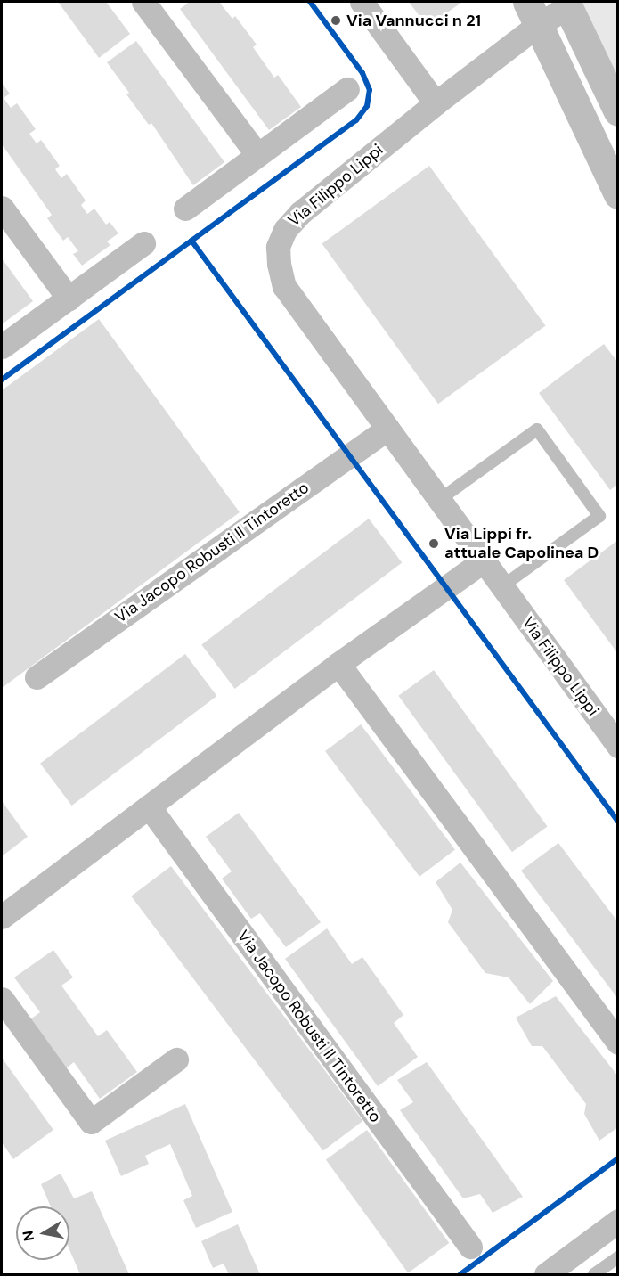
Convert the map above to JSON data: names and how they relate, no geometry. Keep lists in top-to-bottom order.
{
  "streets": {
    "street": ["Via Filippo Lippi", "Via Jacopo Robusti Il Tintoretto"]
  },
  "crossings": [
    ["Via Filippo Lippi", "Via Jacopo Robusti Il Tintoretto"]
  ],
  "places": ["Via Vannucci n 21", "Via Lippi fr. attuale Capolinea D"],
  "north": "left"
}
